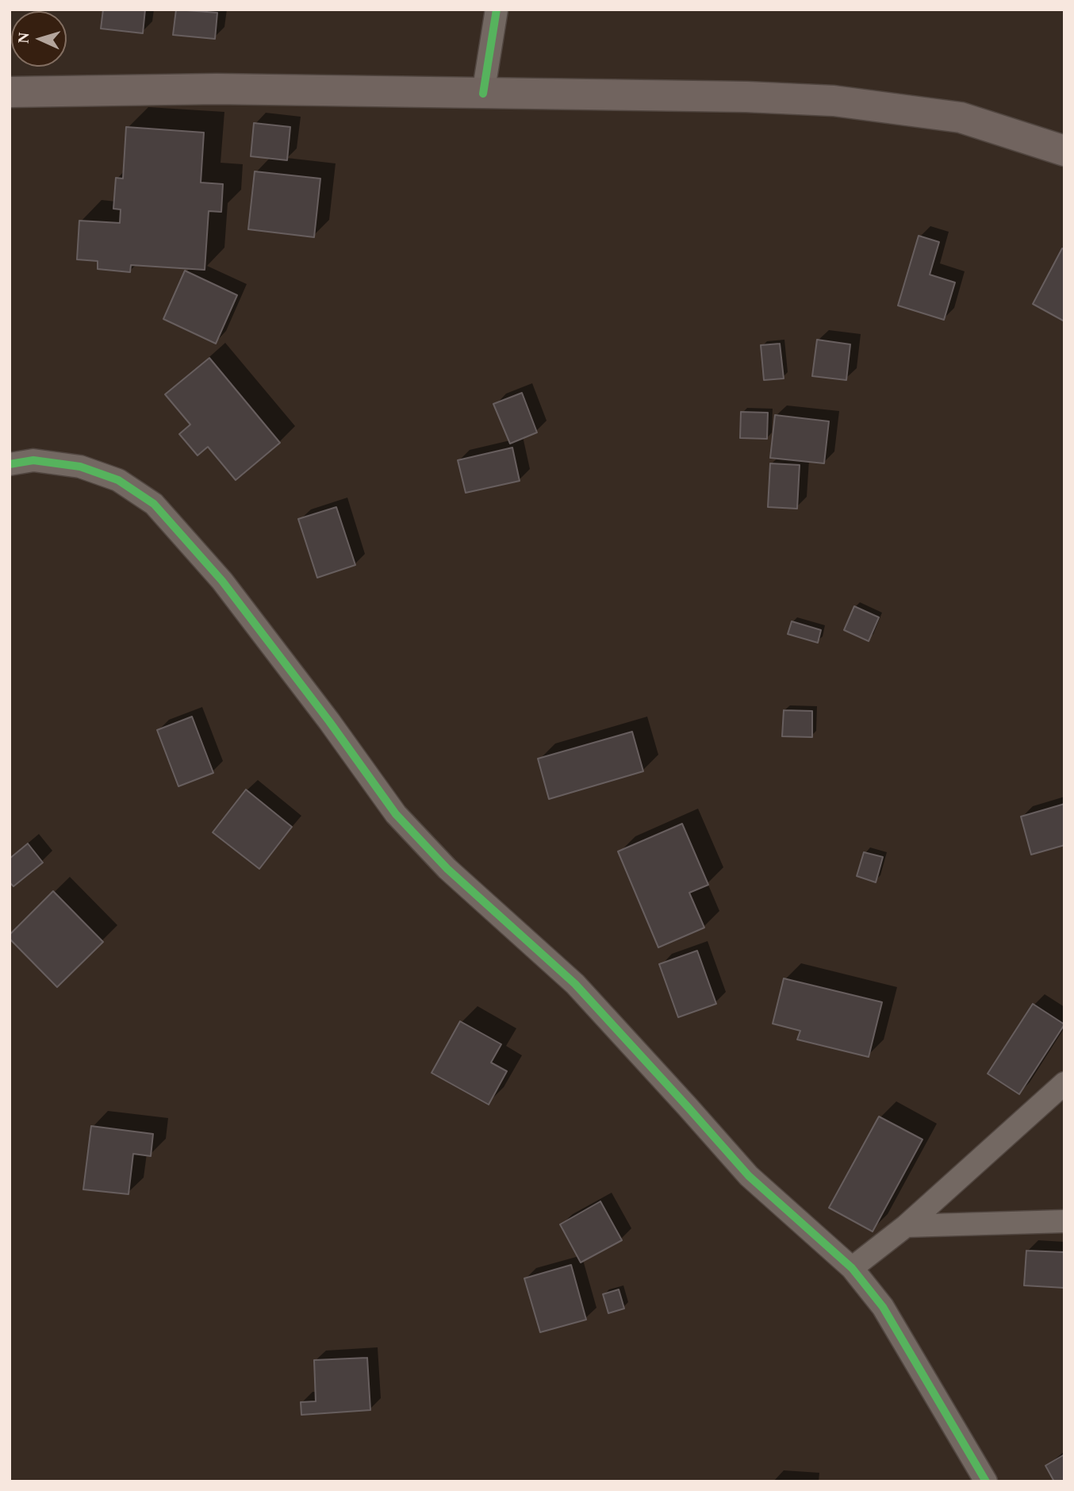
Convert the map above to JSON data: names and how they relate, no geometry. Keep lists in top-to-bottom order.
{
  "north": "left"
}
